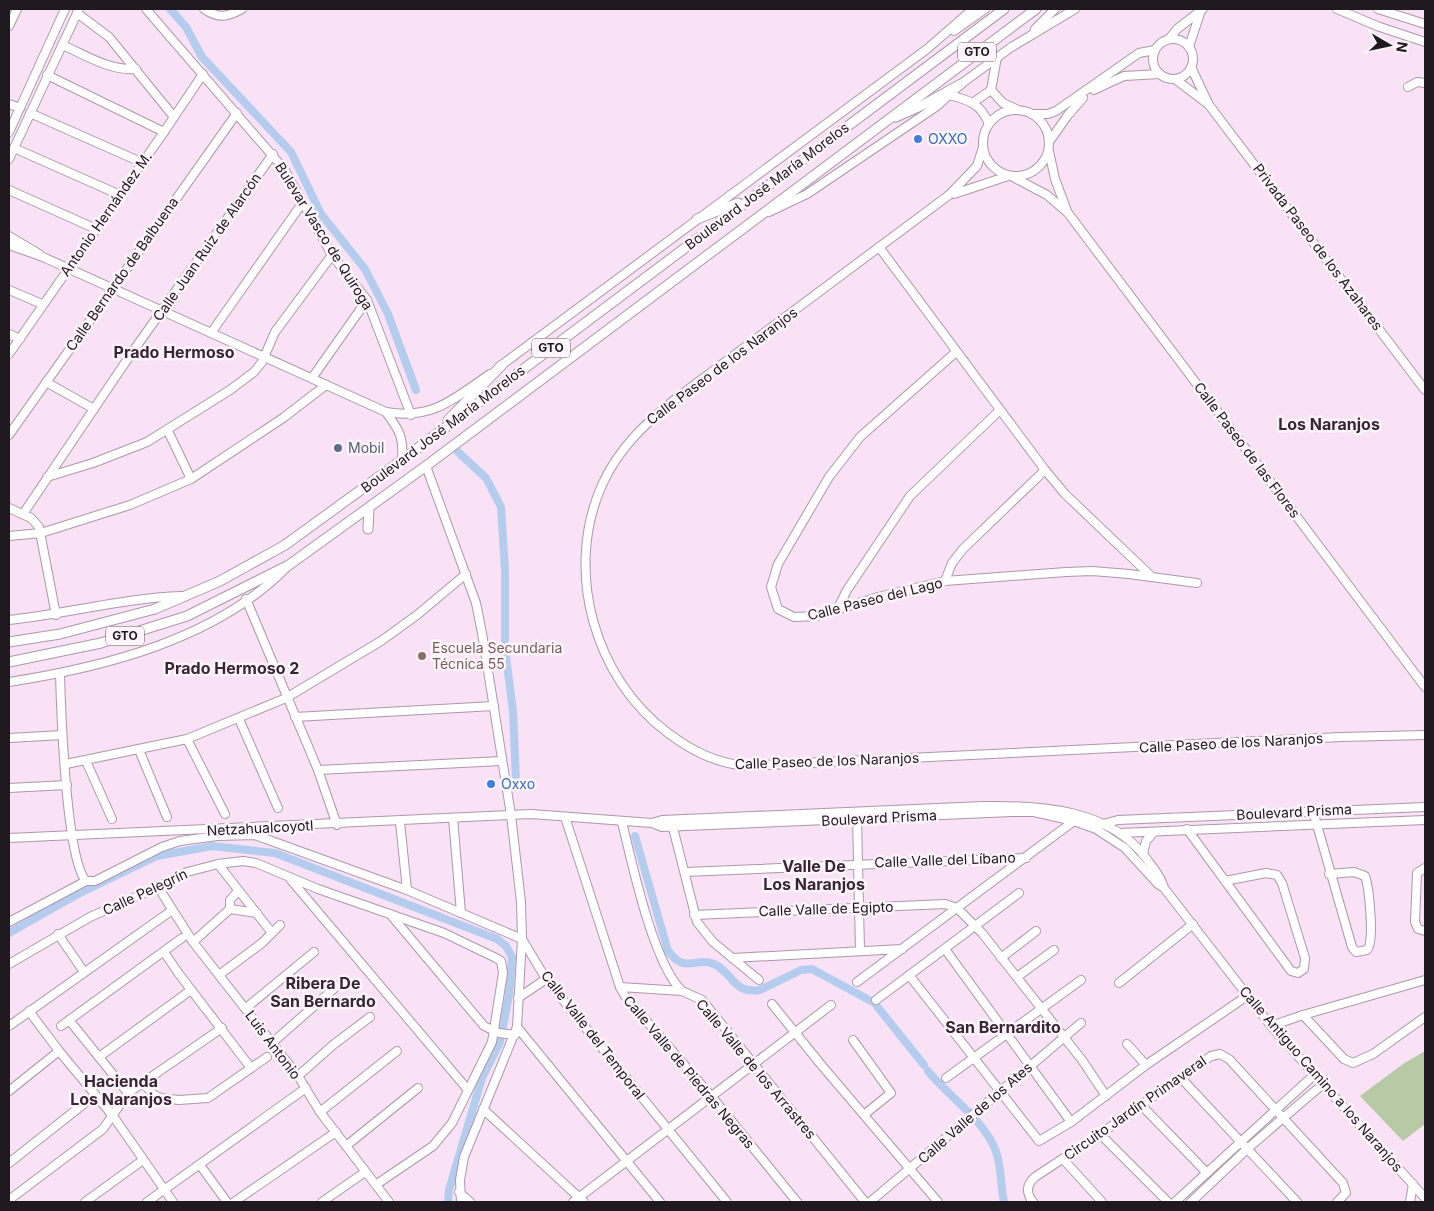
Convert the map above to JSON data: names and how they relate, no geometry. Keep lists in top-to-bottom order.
{
  "streets": {
    "main road": ["GTO", "Boulevard José María Morelos"],
    "street": [
      "Antonio Hernández M.",
      "Bulevar Vasco de Quiroga",
      "Calle Juan Ruiz de Alarcón",
      "Privada Paseo de los Azahares",
      "Calle Bernardo de Balbuena",
      "Calle Paseo de los Naranjos",
      "Calle Paseo de las Flores",
      "Calle Paseo del Lago",
      "Boulevard Prisma",
      "Netzahualcoyotl",
      "Calle Valle del Líbano",
      "Calle Pelegrín",
      "Calle Valle de Egipto",
      "Calle Valle del Temporal",
      "Luis Antonio",
      "Calle Valle de los Arrastres",
      "Calle Valle de Piedras Negras",
      "Calle Antiguo Camino a los Naranjos",
      "Circuito Jardín Primaveral",
      "Calle Valle de los Ates"
    ]
  },
  "crossings": [
    ["GTO", "Boulevard José María Morelos"],
    ["Boulevard José María Morelos", "Antonio Hernández M."],
    ["Boulevard José María Morelos", "Bulevar Vasco de Quiroga"],
    ["Boulevard José María Morelos", "Calle Juan Ruiz de Alarcón"],
    ["Boulevard José María Morelos", "Calle Bernardo de Balbuena"],
    ["Boulevard José María Morelos", "Calle Valle del Temporal"],
    ["Antonio Hernández M.", "Bulevar Vasco de Quiroga"],
    ["Bulevar Vasco de Quiroga", "Calle Juan Ruiz de Alarcón"],
    ["Bulevar Vasco de Quiroga", "Calle Bernardo de Balbuena"],
    ["Calle Paseo de los Naranjos", "Calle Paseo de las Flores"],
    ["Boulevard Prisma", "Netzahualcoyotl"],
    ["Boulevard Prisma", "Calle Valle del Temporal"],
    ["Boulevard Prisma", "Calle Valle de Piedras Negras"],
    ["Boulevard Prisma", "Calle Antiguo Camino a los Naranjos"],
    ["Netzahualcoyotl", "Calle Valle del Temporal"],
    ["Calle Pelegrín", "Luis Antonio"],
    ["Calle Valle de los Arrastres", "Calle Valle de Piedras Negras"]
  ],
  "districts": [
    "Prado Hermoso",
    "Los Naranjos",
    "Prado Hermoso 2",
    "Valle De Los Naranjos",
    "Ribera De San Bernardo",
    "San Bernardito",
    "Hacienda Los Naranjos"
  ],
  "places": [
    "OXXO",
    "Mobil",
    "Escuela Secundaria Técnica 55",
    "Oxxo"
  ],
  "north": "right"
}
